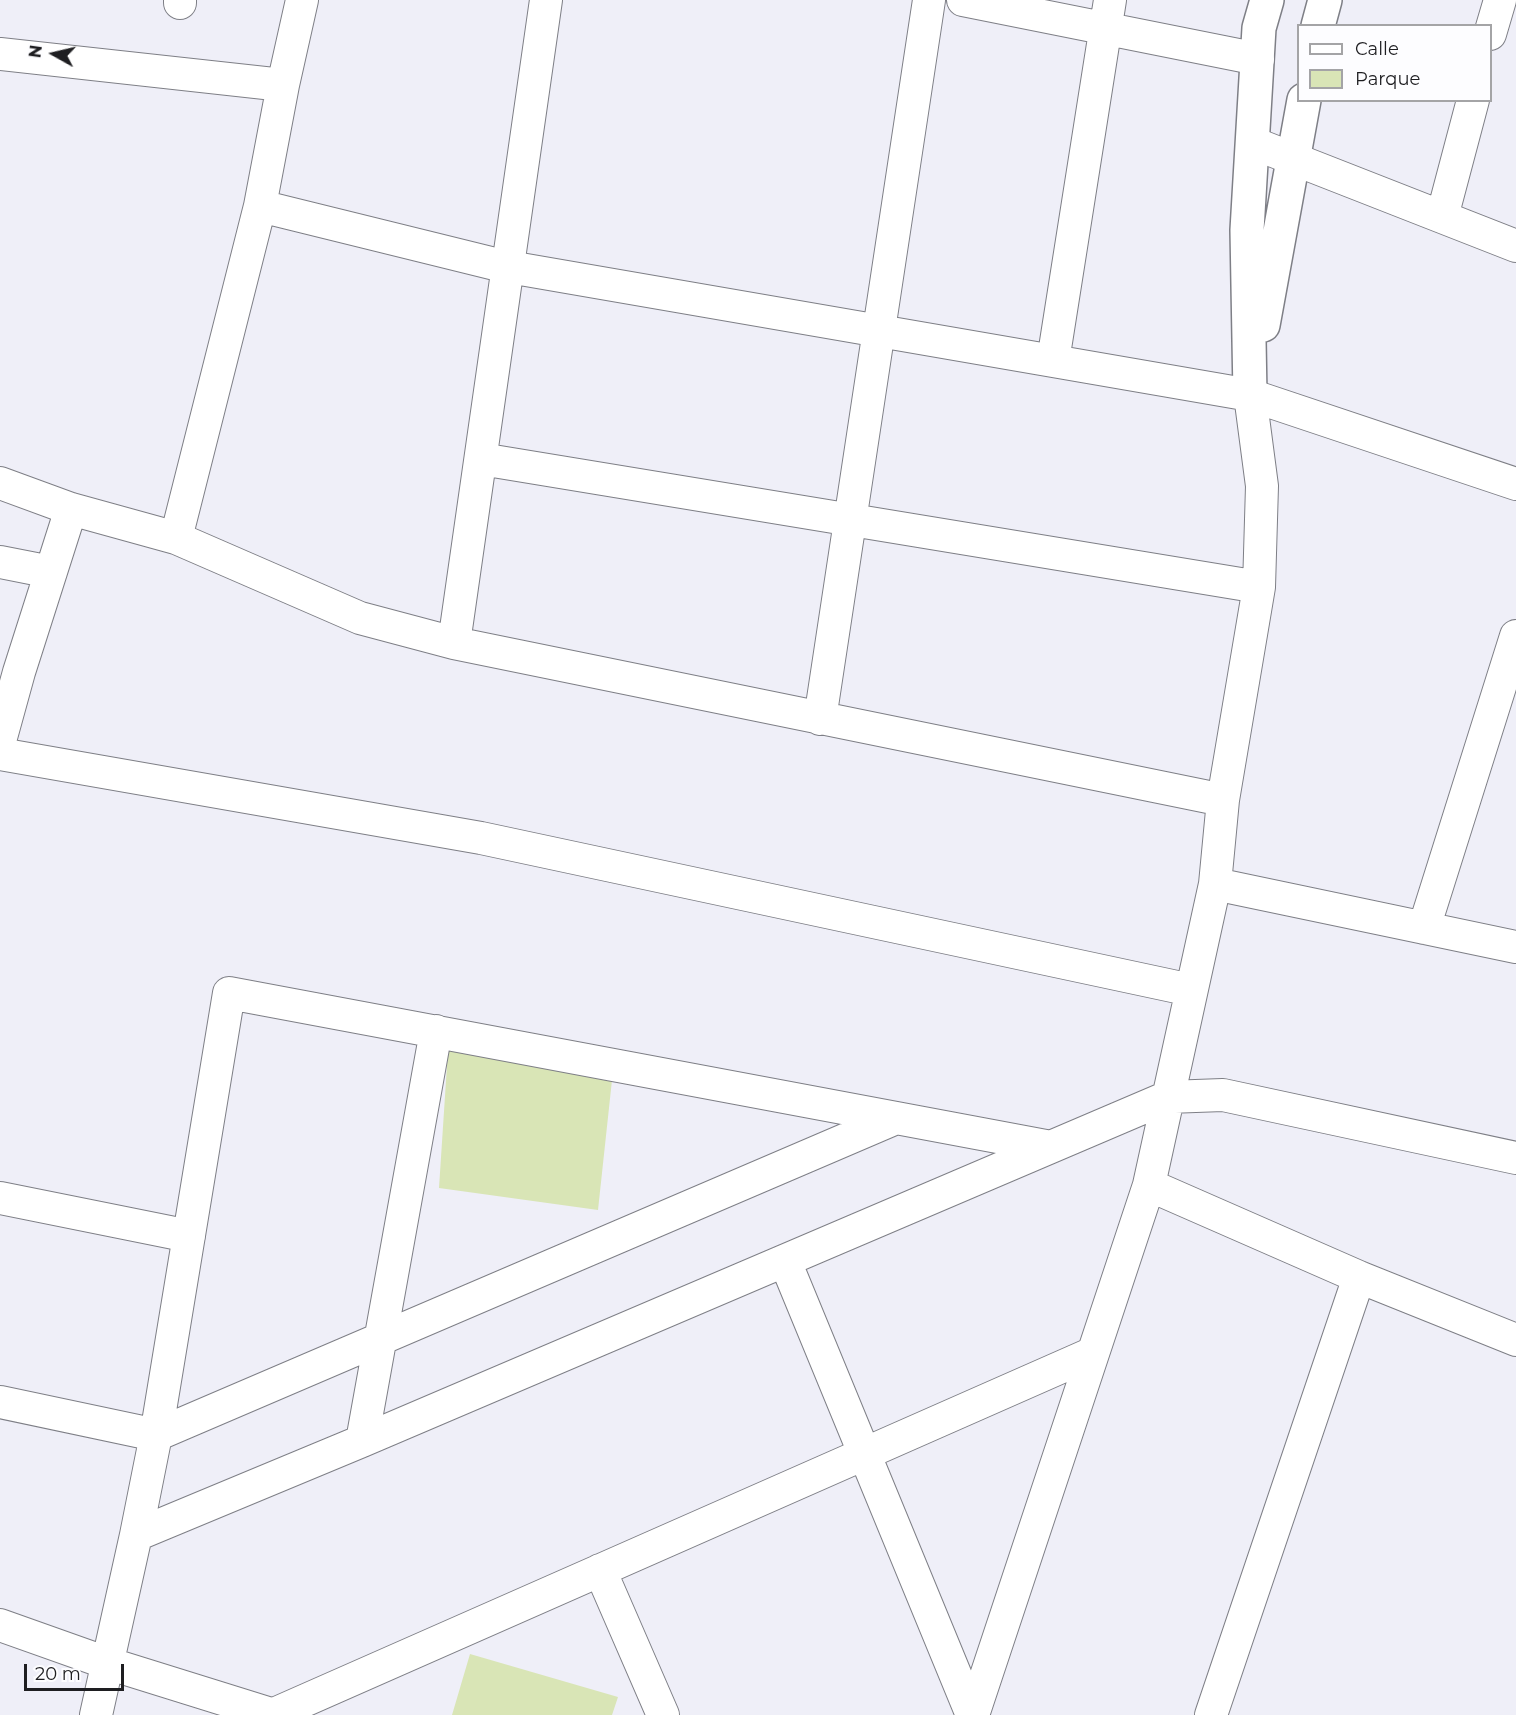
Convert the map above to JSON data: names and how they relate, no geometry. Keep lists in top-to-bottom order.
{
  "legend": ["Calle", "Parque"],
  "scale_bar": "20 m",
  "north": "left"
}
